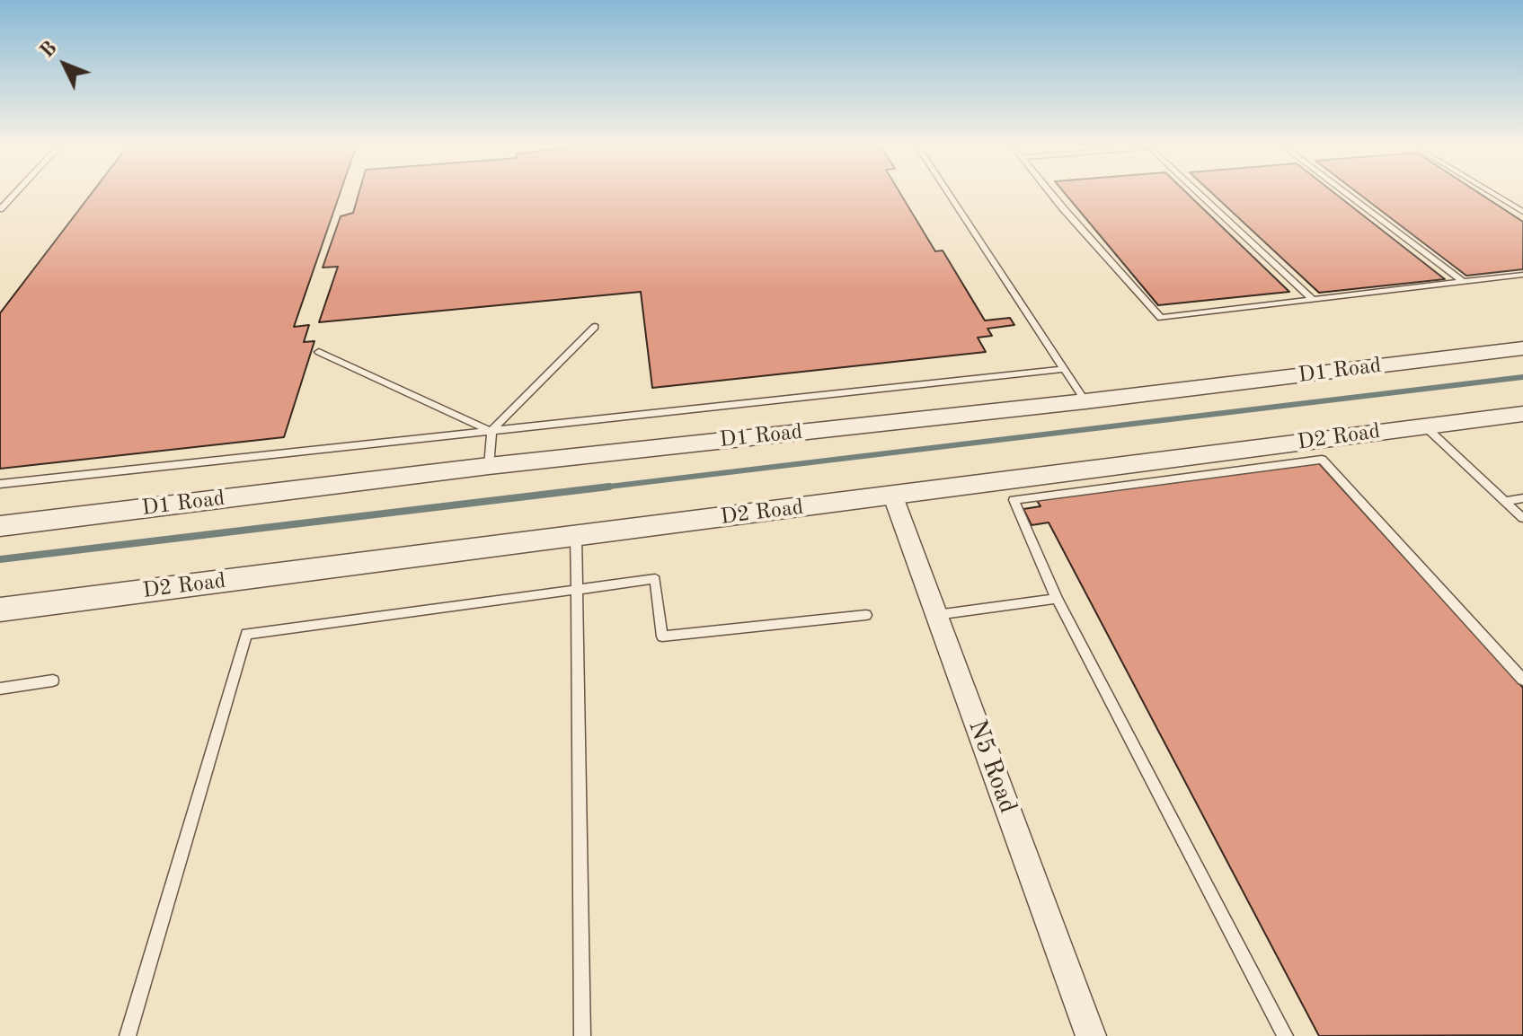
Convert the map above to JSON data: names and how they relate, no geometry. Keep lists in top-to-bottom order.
{
  "streets": {
    "street": ["D1 Road", "D2 Road", "N5 Road"]
  },
  "crossings": [
    ["D2 Road", "N5 Road"]
  ],
  "north": "top left"
}
